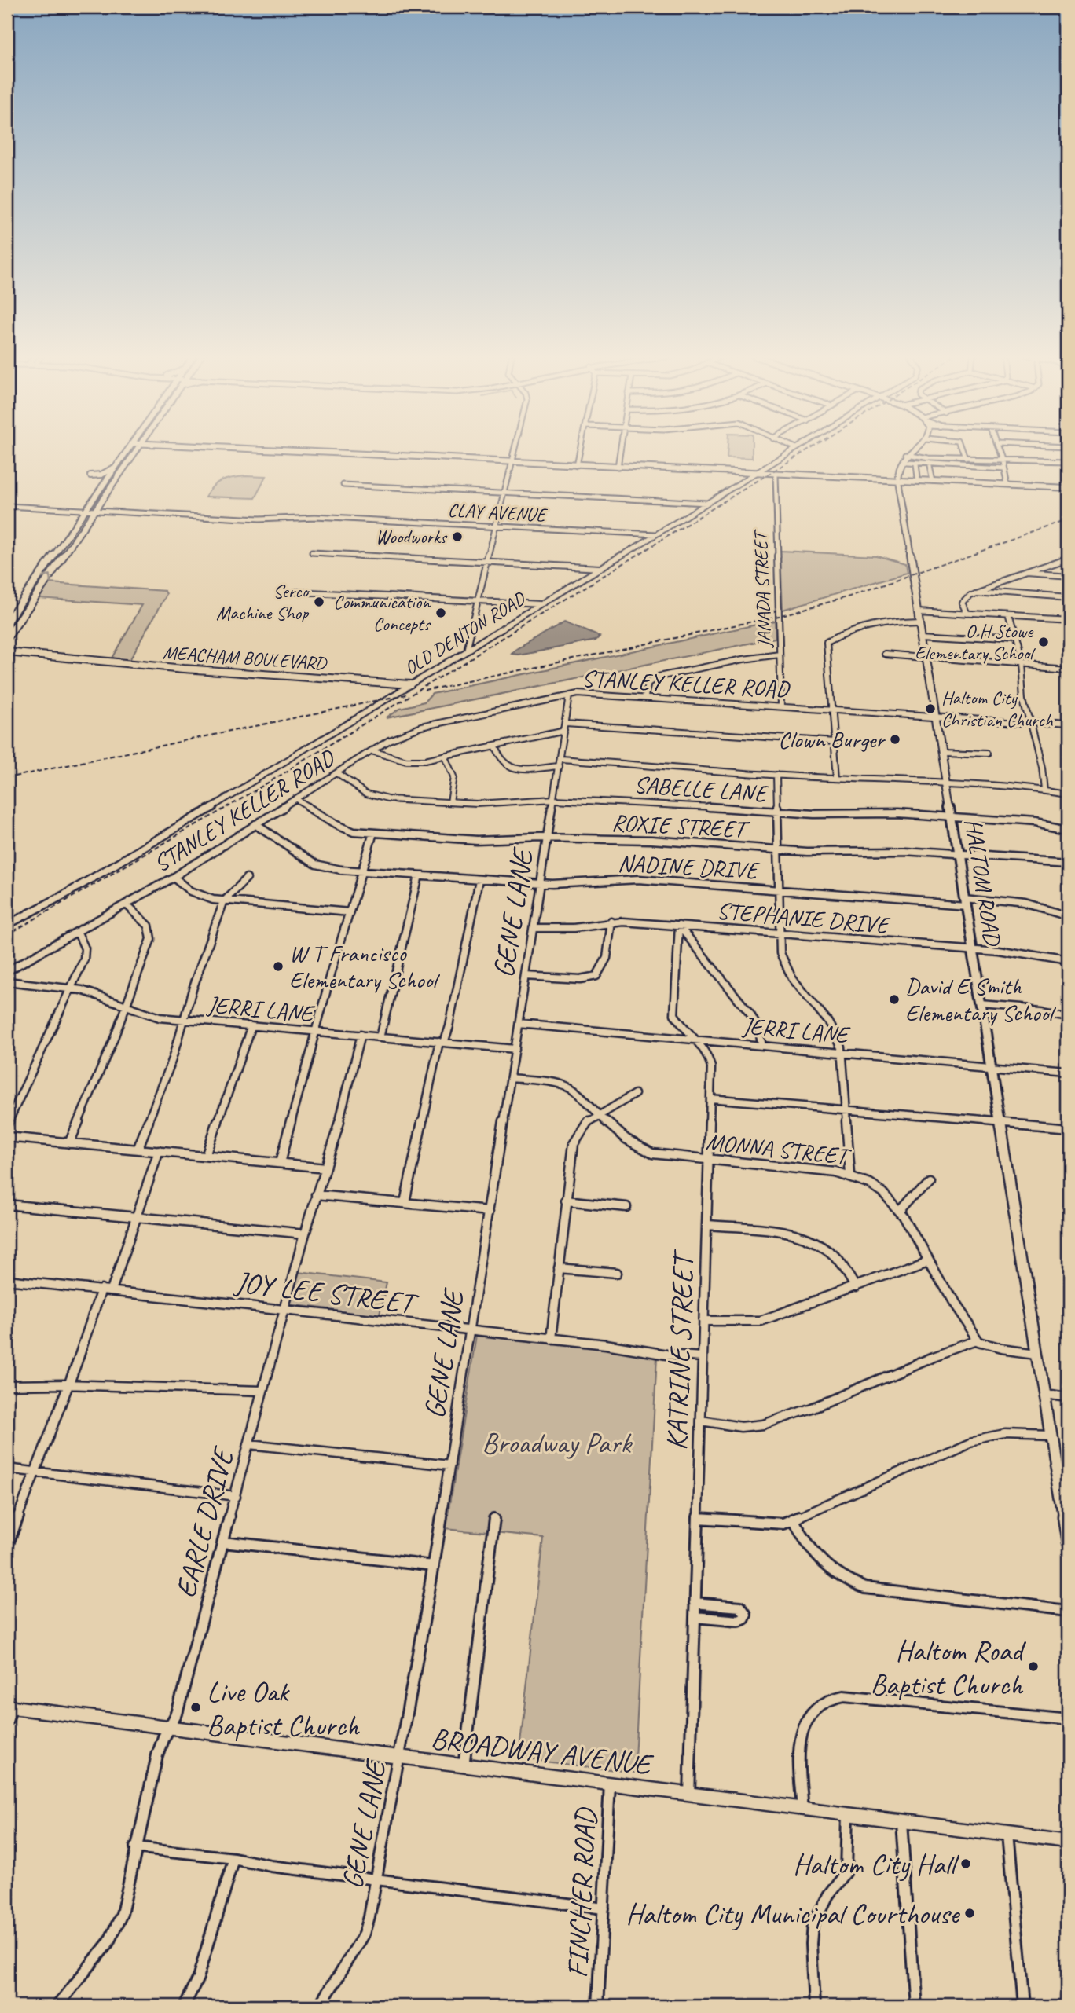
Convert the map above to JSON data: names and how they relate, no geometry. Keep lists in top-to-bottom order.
{
  "streets": {
    "main road": ["MEACHAM BOULEVARD", "HALTOM ROAD", "BROADWAY AVENUE"],
    "street": [
      "CLAY AVENUE",
      "JANADA STREET",
      "OLD DENTON ROAD",
      "STANLEY KELLER ROAD",
      "SABELLE LANE",
      "ROXIE STREET",
      "NADINE DRIVE",
      "GENE LANE",
      "STEPHANIE DRIVE",
      "JERRI LANE",
      "MONNA STREET",
      "JOY LEE STREET",
      "KATRINE STREET",
      "EARLE DRIVE",
      "FINCHER ROAD"
    ]
  },
  "crossings": [
    ["CLAY AVENUE", "OLD DENTON ROAD"],
    ["JANADA STREET", "STANLEY KELLER ROAD"],
    ["OLD DENTON ROAD", "MEACHAM BOULEVARD"],
    ["STANLEY KELLER ROAD", "SABELLE LANE"],
    ["STANLEY KELLER ROAD", "ROXIE STREET"],
    ["STANLEY KELLER ROAD", "NADINE DRIVE"],
    ["STANLEY KELLER ROAD", "HALTOM ROAD"],
    ["STANLEY KELLER ROAD", "GENE LANE"],
    ["SABELLE LANE", "HALTOM ROAD"],
    ["SABELLE LANE", "GENE LANE"],
    ["ROXIE STREET", "HALTOM ROAD"],
    ["ROXIE STREET", "GENE LANE"],
    ["NADINE DRIVE", "HALTOM ROAD"],
    ["NADINE DRIVE", "GENE LANE"],
    ["HALTOM ROAD", "STEPHANIE DRIVE"],
    ["HALTOM ROAD", "JERRI LANE"],
    ["GENE LANE", "STEPHANIE DRIVE"],
    ["GENE LANE", "JERRI LANE"],
    ["GENE LANE", "MONNA STREET"],
    ["GENE LANE", "JOY LEE STREET"],
    ["GENE LANE", "BROADWAY AVENUE"],
    ["STEPHANIE DRIVE", "KATRINE STREET"],
    ["JERRI LANE", "KATRINE STREET"],
    ["JERRI LANE", "EARLE DRIVE"],
    ["MONNA STREET", "KATRINE STREET"],
    ["JOY LEE STREET", "KATRINE STREET"],
    ["JOY LEE STREET", "EARLE DRIVE"],
    ["KATRINE STREET", "BROADWAY AVENUE"],
    ["EARLE DRIVE", "BROADWAY AVENUE"],
    ["BROADWAY AVENUE", "FINCHER ROAD"]
  ],
  "parks": ["Broadway Park"],
  "places": [
    "Woodworks",
    "Serco Machine Shop",
    "Communication Concepts",
    "O H Stowe Elementary School",
    "Haltom City Christian Church",
    "Clown Burger",
    "W T Francisco Elementary School",
    "David E Smith Elementary School",
    "Haltom Road Baptist Church",
    "Live Oak Baptist Church",
    "Haltom City Hall",
    "Haltom City Municipal Courthouse"
  ]
}
